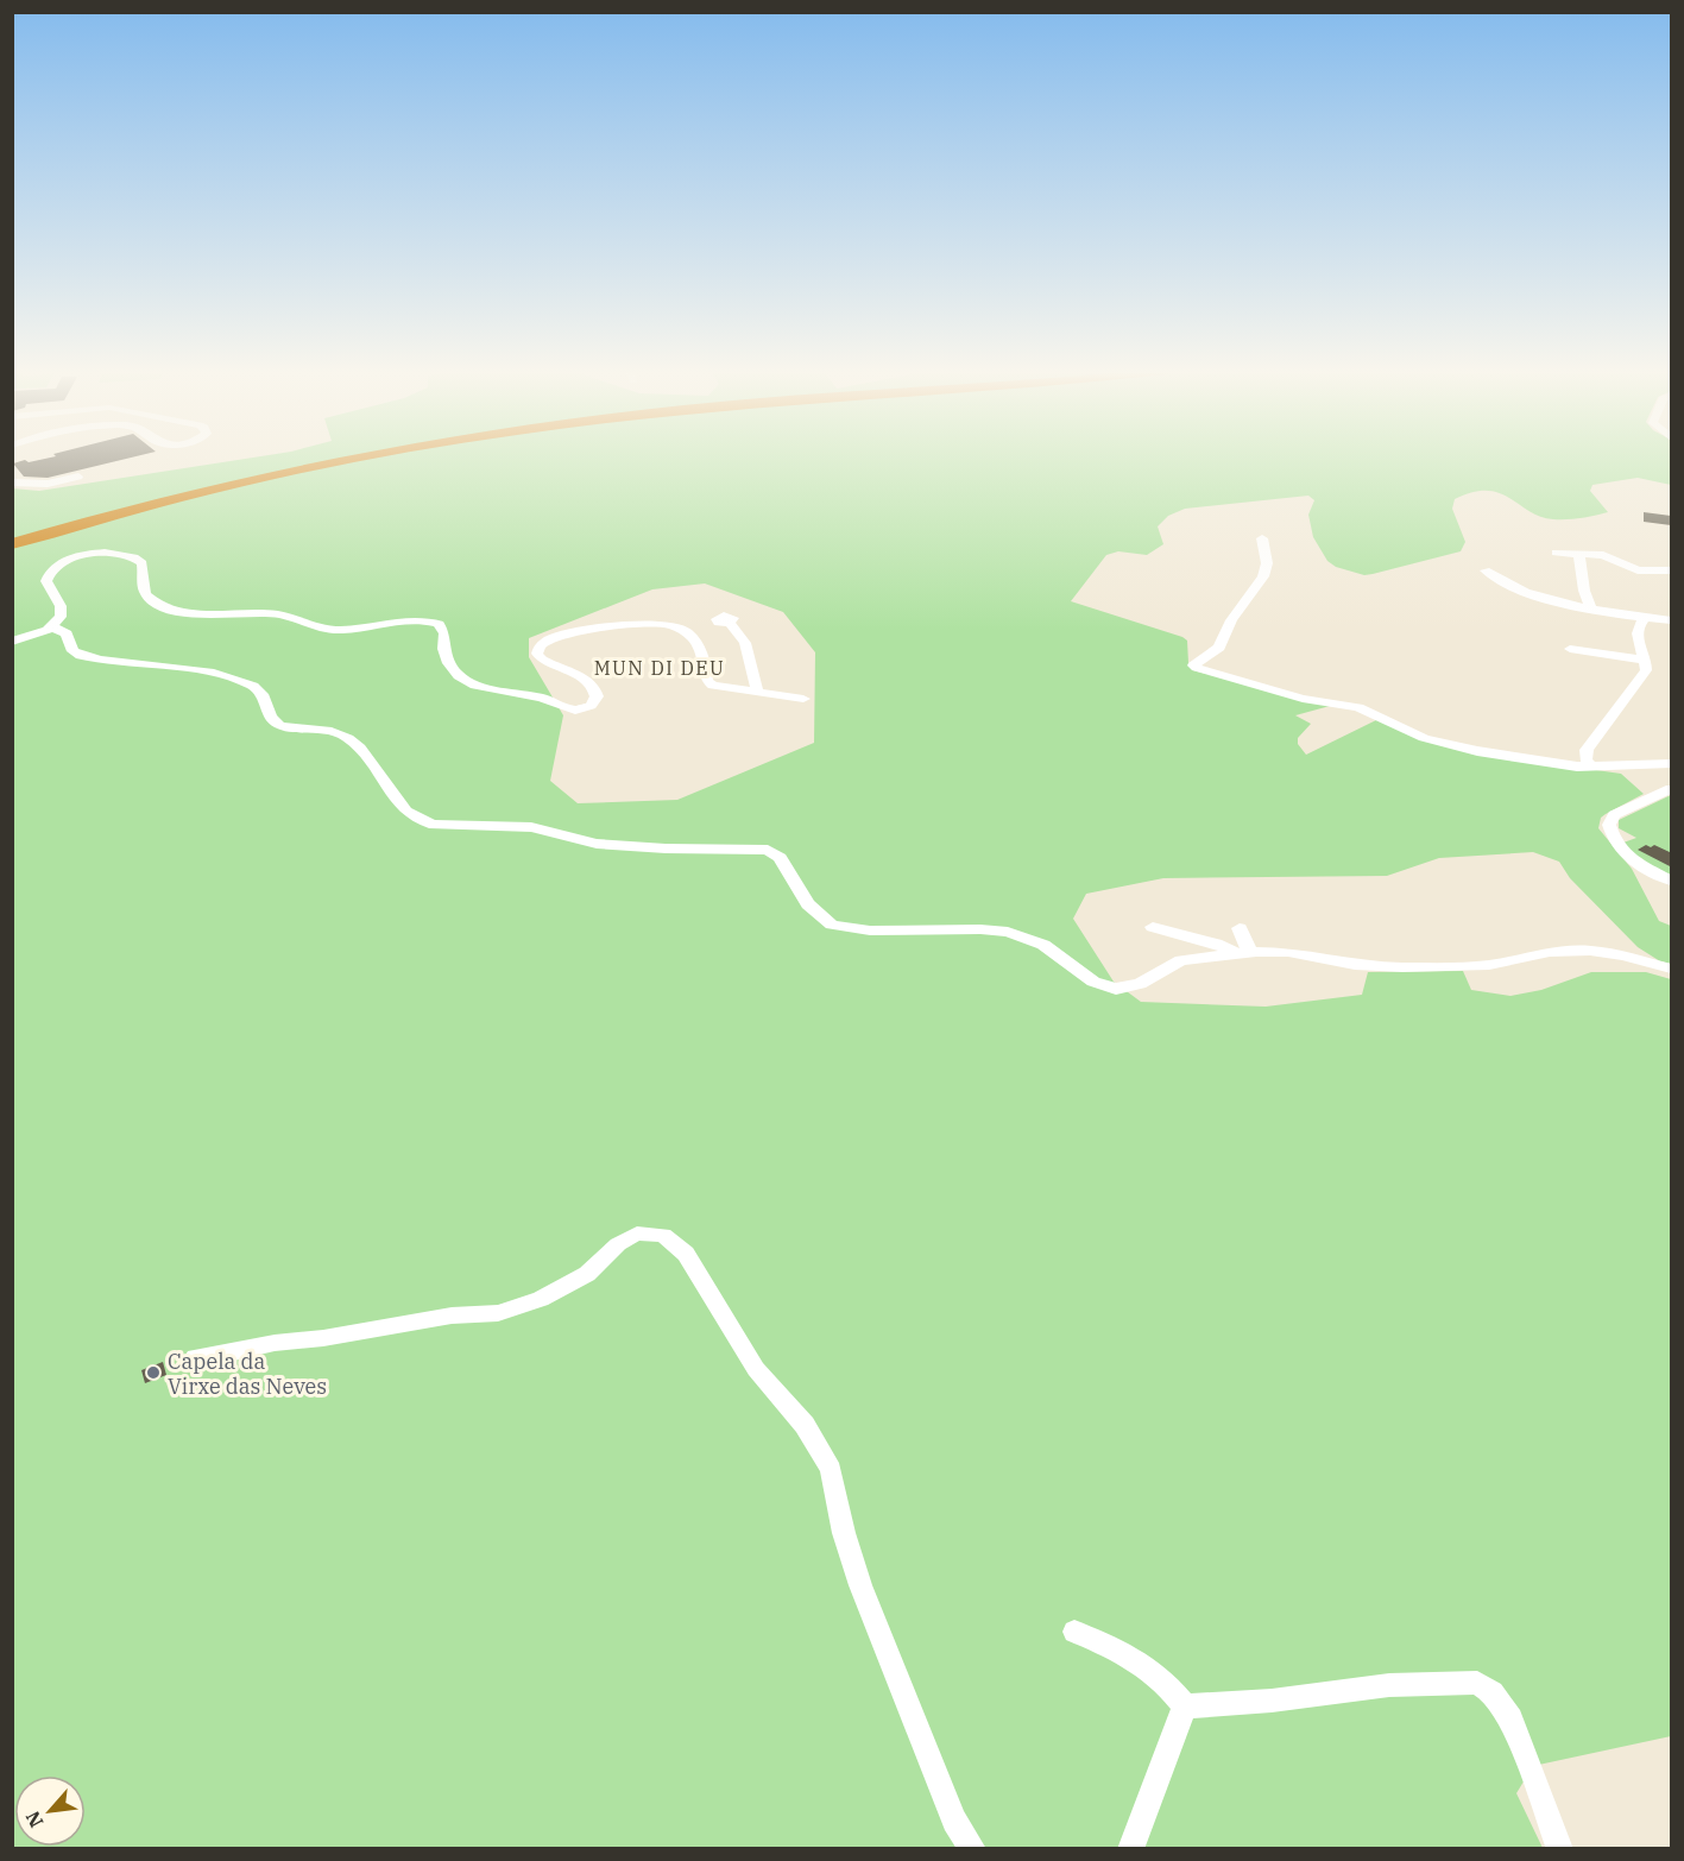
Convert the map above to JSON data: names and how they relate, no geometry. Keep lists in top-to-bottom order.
{
  "districts": ["MUN DI DEU"],
  "places": ["Capela da Virxe das Neves"],
  "north": "bottom left"
}
